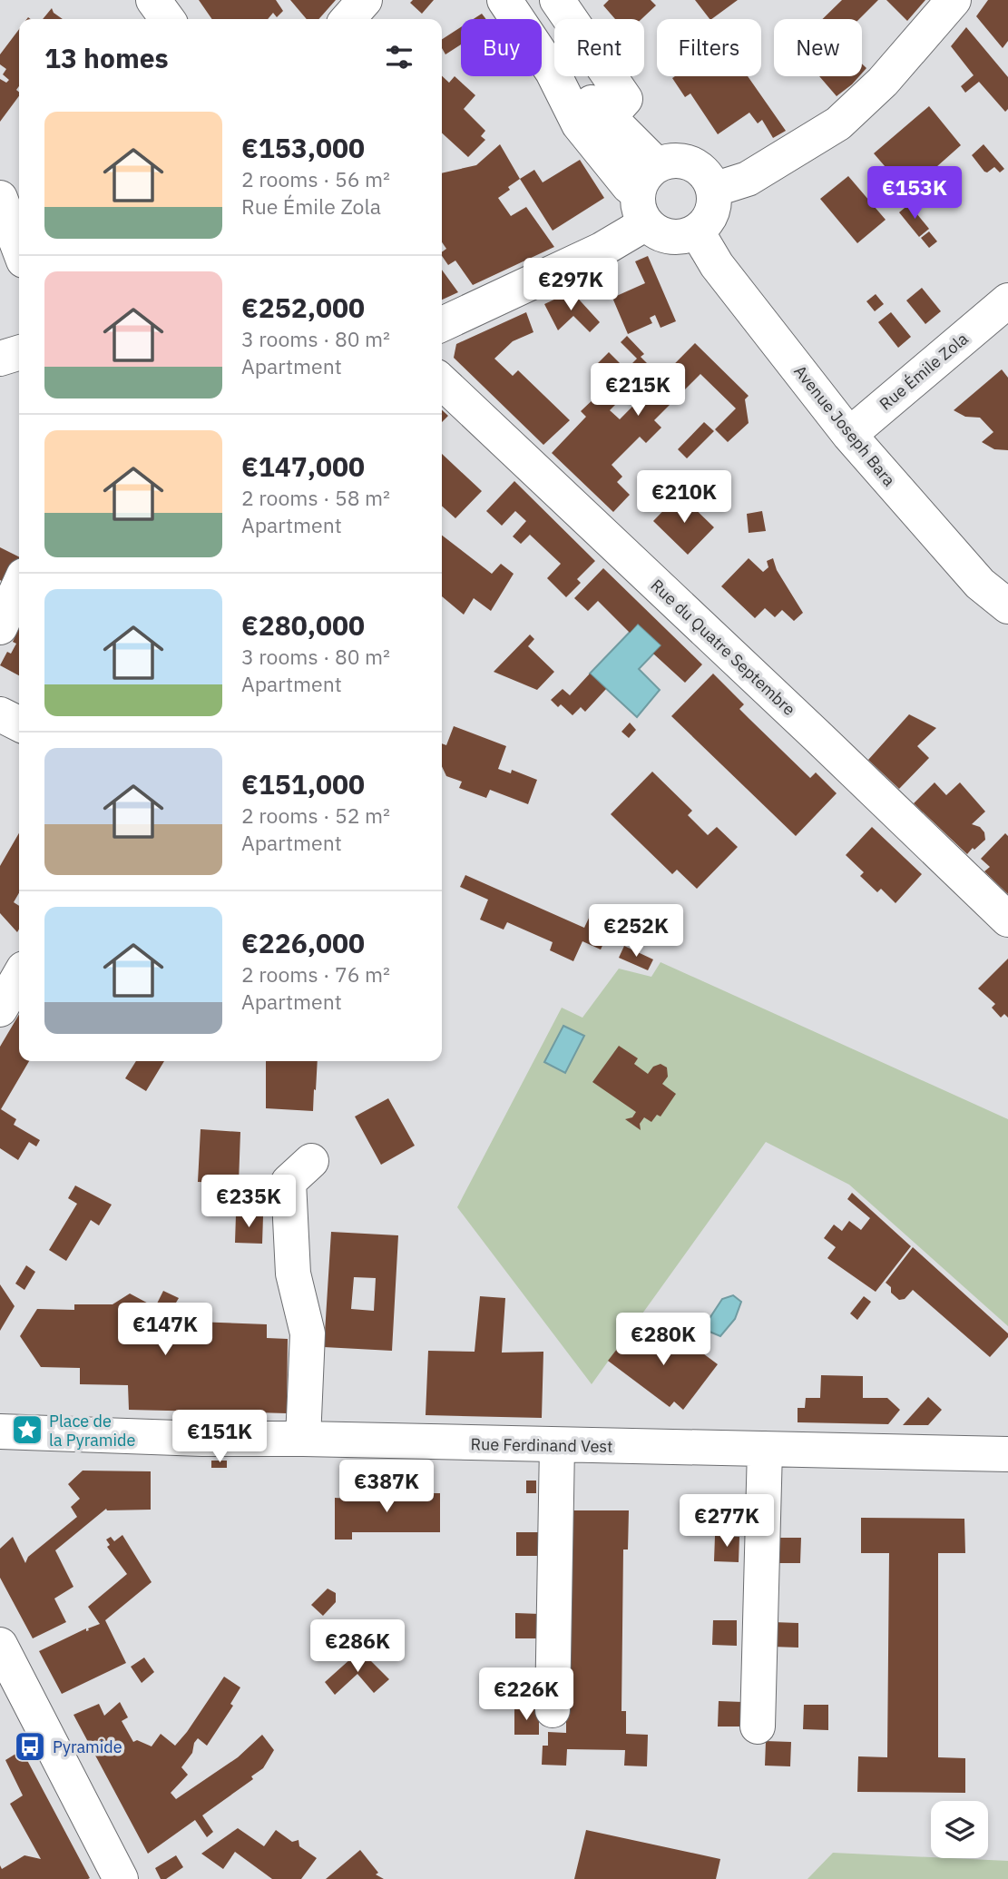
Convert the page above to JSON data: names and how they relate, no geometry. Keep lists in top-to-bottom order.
{
  "streets": {
    "street": [
      "Rue Émile Zola",
      "Avenue Joseph Bara",
      "Rue du Quatre Septembre",
      "Rue Ferdinand Vest"
    ]
  },
  "crossings": [
    ["Rue Émile Zola", "Avenue Joseph Bara"]
  ],
  "places": {
    "place": ["Place de la Pyramide"],
    "bus stop": ["Pyramide"]
  },
  "page": {
    "chip": [
      "Buy",
      "Rent",
      "Filters",
      "New"
    ],
    "heading": "13 homes",
    "list": [
      {
        "name": "€153,000",
        "note": "2 rooms · 56 m² · Rue Émile Zola"
      },
      {
        "name": "€252,000",
        "note": "3 rooms · 80 m² · Apartment"
      },
      {
        "name": "€147,000",
        "note": "2 rooms · 58 m² · Apartment"
      },
      {
        "name": "€280,000",
        "note": "3 rooms · 80 m² · Apartment"
      },
      {
        "name": "€151,000",
        "note": "2 rooms · 52 m² · Apartment"
      },
      {
        "name": "€226,000",
        "note": "2 rooms · 76 m² · Apartment"
      }
    ],
    "price": [
      "€153K",
      "€297K",
      "€215K",
      "€210K",
      "€252K",
      "€235K",
      "€147K",
      "€280K",
      "€151K",
      "€387K",
      "€277K",
      "€286K",
      "€226K"
    ]
  }
}
